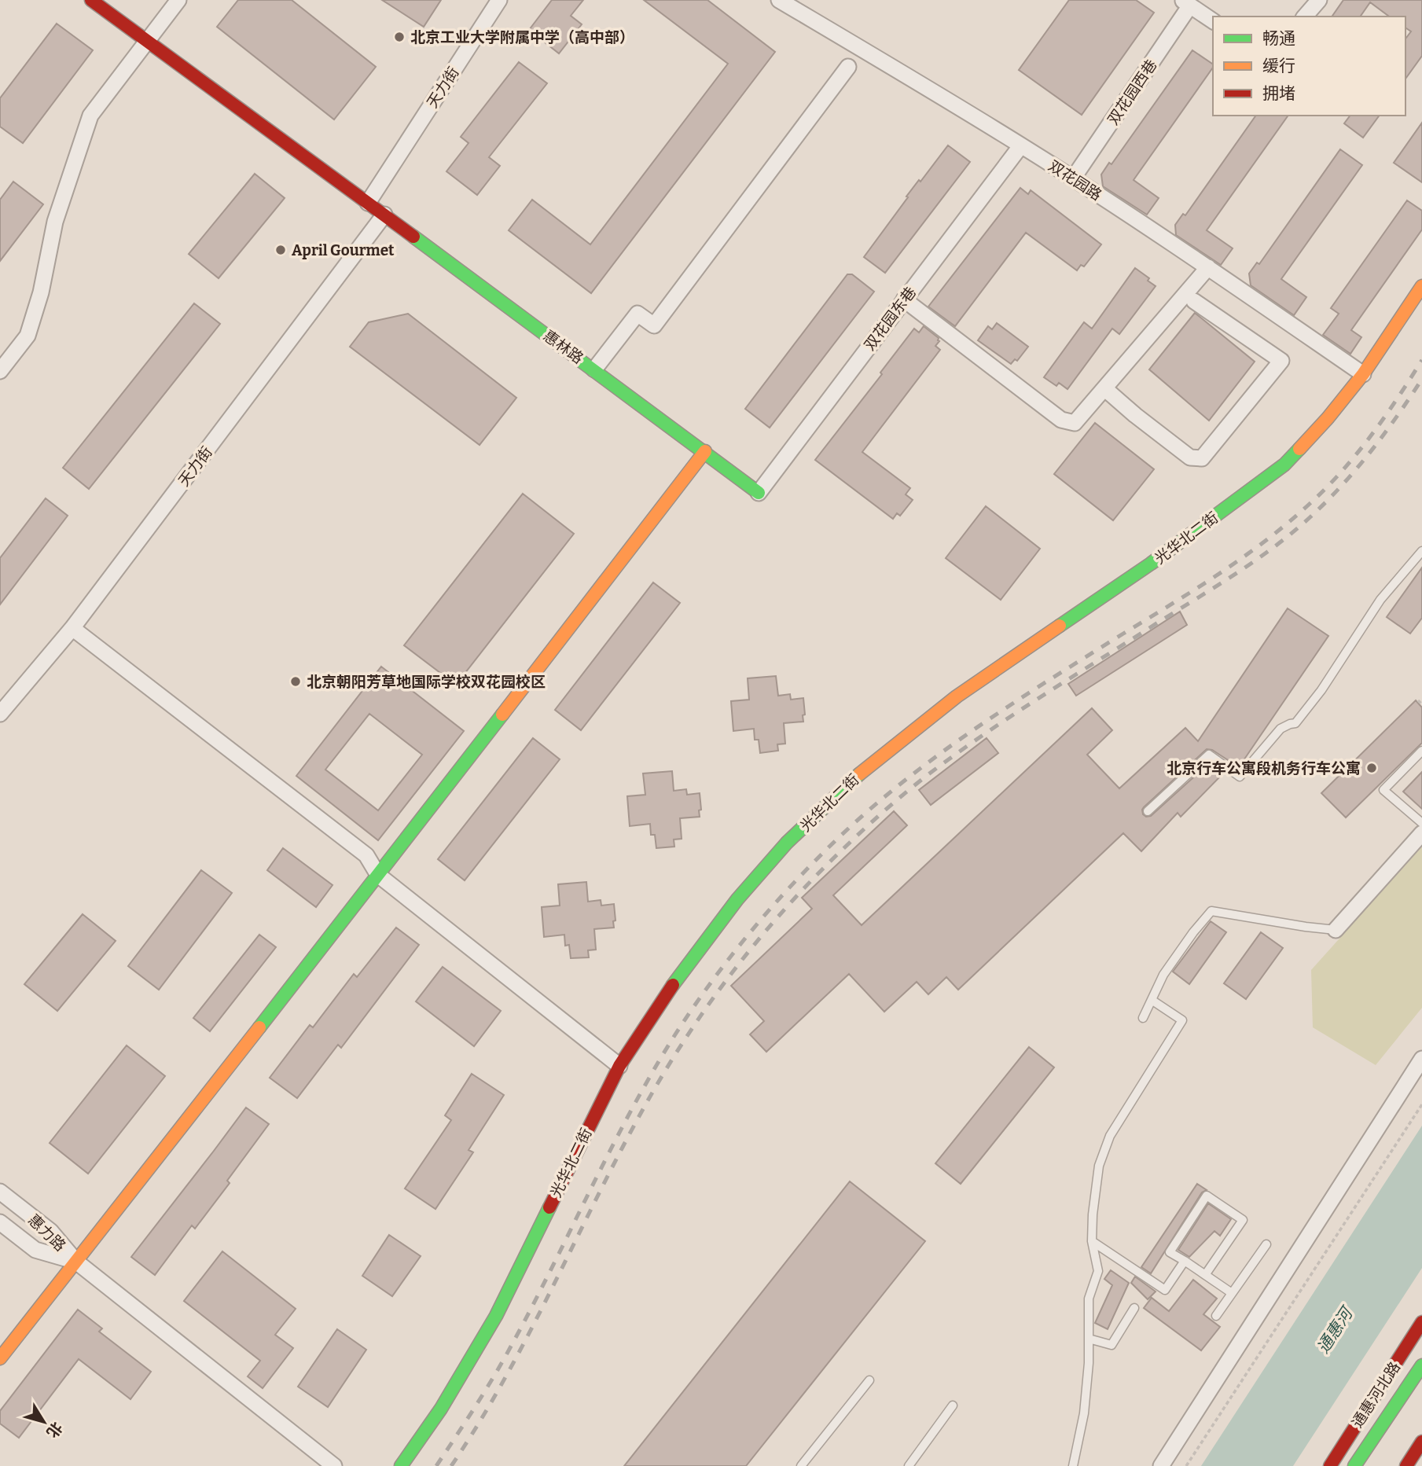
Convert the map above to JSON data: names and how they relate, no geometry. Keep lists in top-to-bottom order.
{
  "streets": {
    "main road": ["惠林路", "光华北二街", "通惠河北路"],
    "street": [
      "天力街",
      "双花园西巷",
      "双花园路",
      "双花园东巷",
      "惠力路"
    ]
  },
  "crossings": [
    ["天力街", "惠林路"],
    ["双花园西巷", "双花园路"],
    ["双花园路", "双花园东巷"],
    ["双花园路", "光华北二街"],
    ["双花园东巷", "惠林路"]
  ],
  "water": ["通惠河"],
  "places": [
    "北京工业大学附属中学（高中部）",
    "April Gourmet",
    "北京朝阳芳草地国际学校双花园校区",
    "北京行车公寓段机务行车公寓"
  ],
  "legend": ["畅通", "缓行", "拥堵"],
  "north": "bottom right"
}
